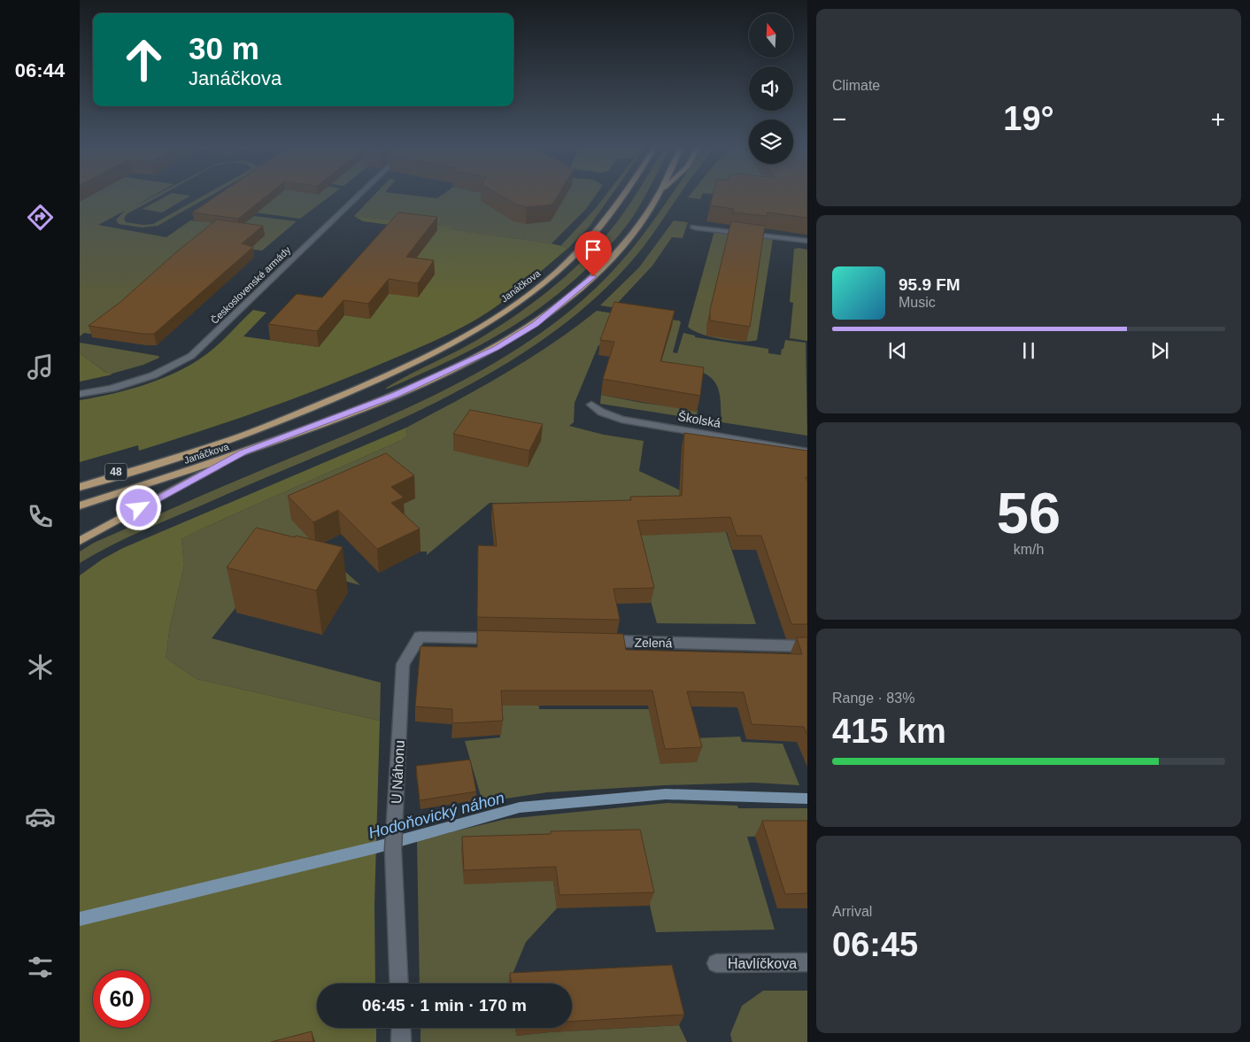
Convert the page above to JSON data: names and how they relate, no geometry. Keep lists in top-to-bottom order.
{
  "streets": {
    "main road": ["Janáčkova", "48"],
    "street": [
      "Československé armády",
      "Školská",
      "Zelená",
      "U Náhonu",
      "Havlíčkova"
    ]
  },
  "crossings": [
    ["Janáčkova", "48"]
  ],
  "water": ["Hodoňovický náhon"],
  "north": "top",
  "page": {
    "tabs": "06:44",
    "tile": [
      "Climate",
      ["56", "km/h"],
      ["Range · 83%", "415 km"],
      ["Arrival", "06:45"]
    ],
    "turn": ["30 m", "Janáčkova"],
    "heat": ["−", "19°", "+"],
    "song": ["95.9 FM", "Music"],
    "limit": "60",
    "trip": "06:45 · 1 min · 170 m"
  }
}
